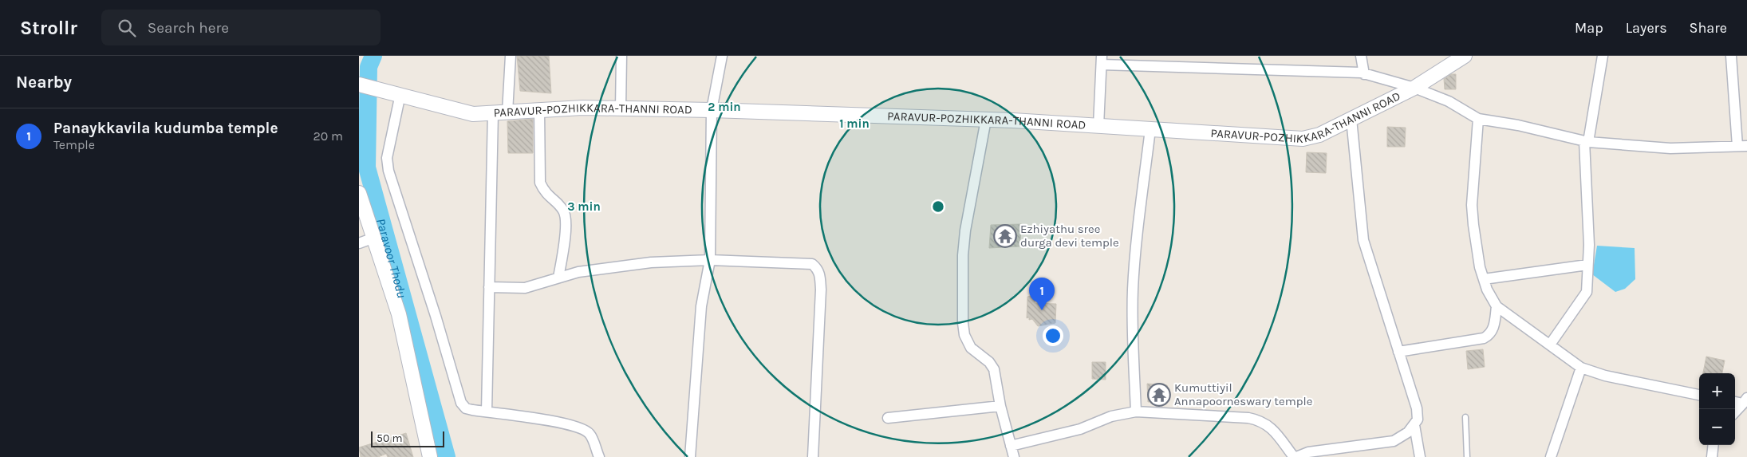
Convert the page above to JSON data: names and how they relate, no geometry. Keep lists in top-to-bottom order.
{
  "streets": {
    "main road": ["PARAVUR-POZHIKKARA-THANNI ROAD"]
  },
  "water": ["Paravoor Thodu"],
  "places": {
    "temple": ["Ezhiyathu sree durga devi temple", "Kumuttiyil Annapoorneswary temple"]
  },
  "scale_bar": "50 m",
  "page": {
    "header": "Strollr",
    "search": "Search here",
    "nav": ["Map", "Layers", "Share"],
    "heading": "Nearby",
    "list": [
      {
        "mark": "1",
        "name": "Panaykkavila kudumba temple",
        "note": "Temple",
        "value": "20 m"
      }
    ],
    "pins": "1",
    "map_buttons": ["+", "−"],
    "scale": "50 m"
  },
  "rings": ["2 min", "1 min", "3 min"]
}
